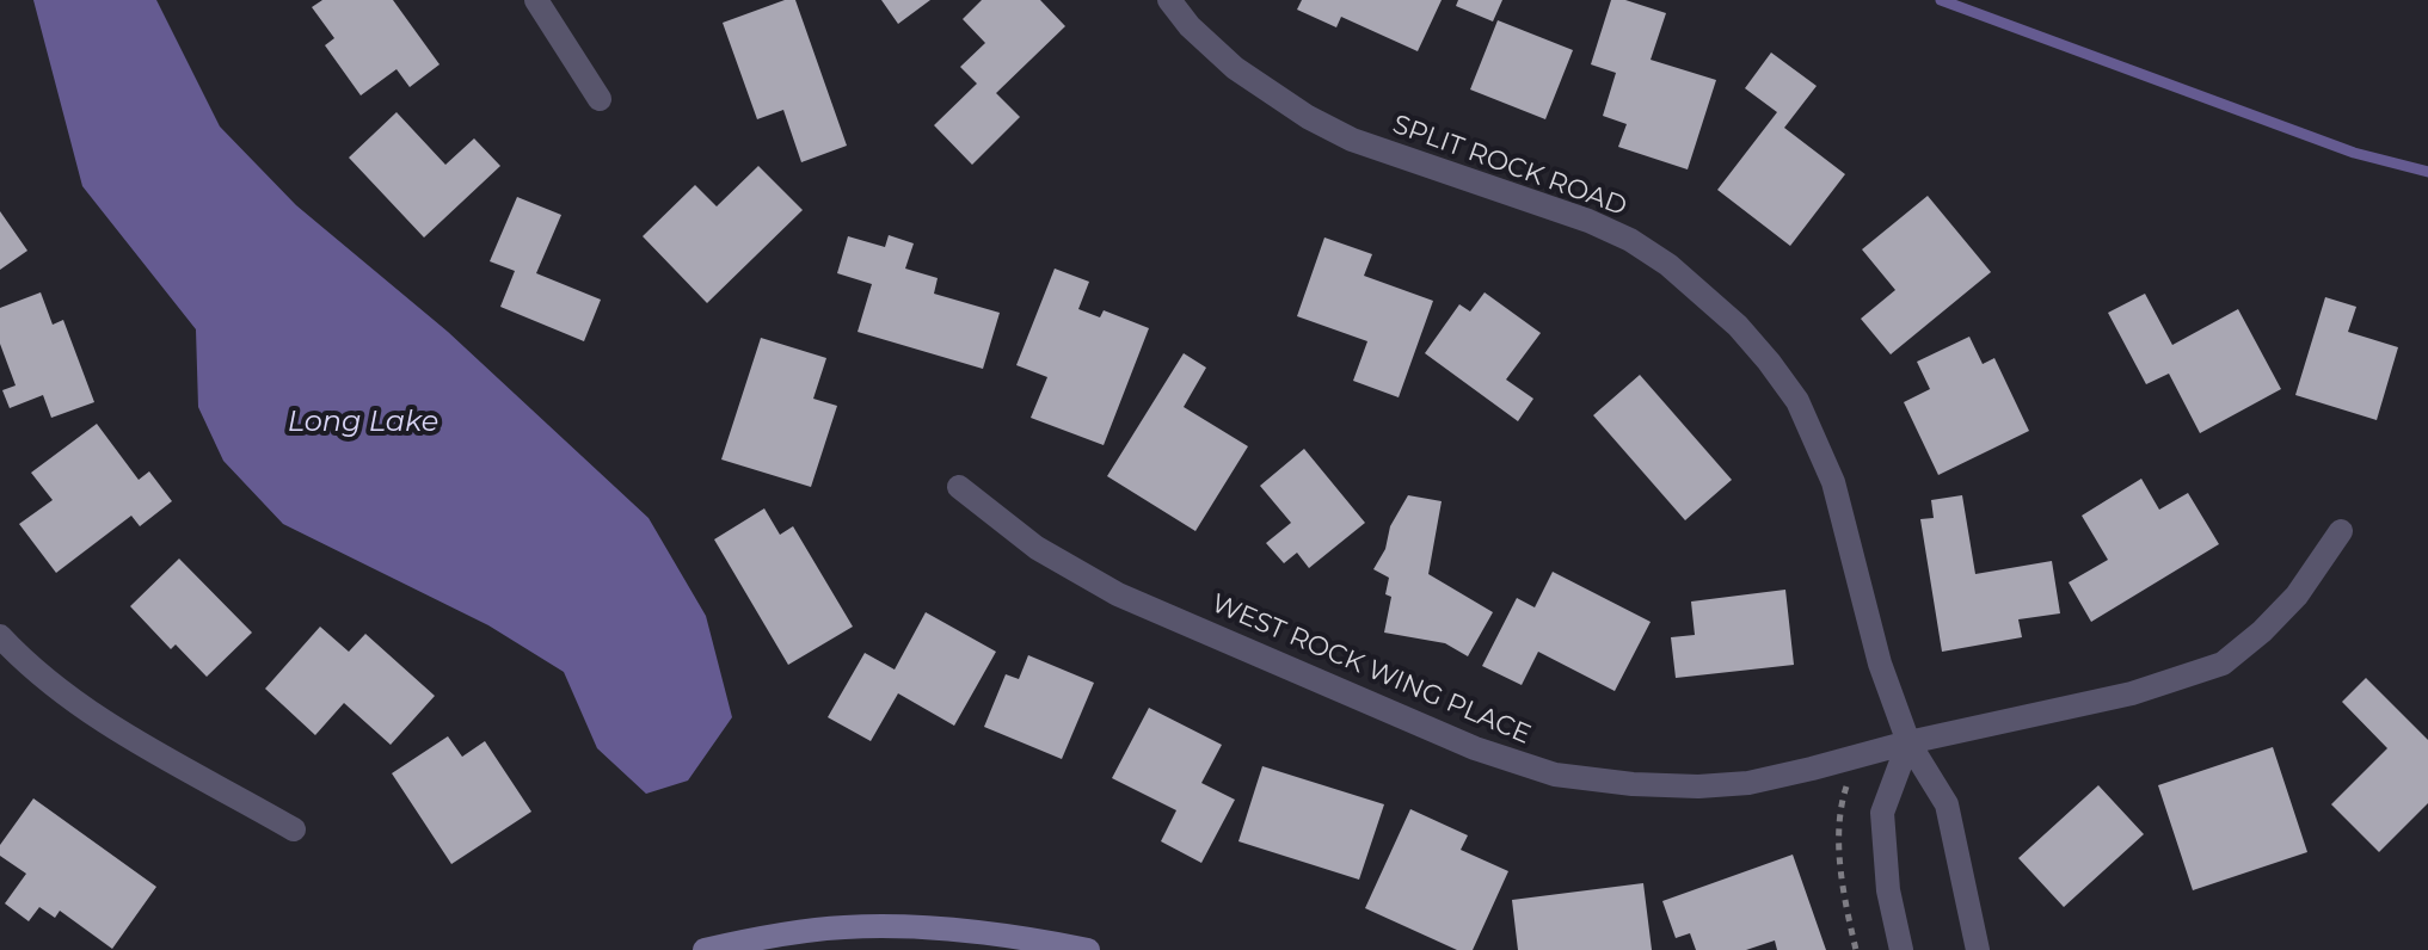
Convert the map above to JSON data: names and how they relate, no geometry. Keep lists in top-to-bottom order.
{
  "streets": {
    "street": ["SPLIT ROCK ROAD", "WEST ROCK WING PLACE"]
  },
  "crossings": [
    ["SPLIT ROCK ROAD", "WEST ROCK WING PLACE"]
  ],
  "water": ["Long Lake"]
}
